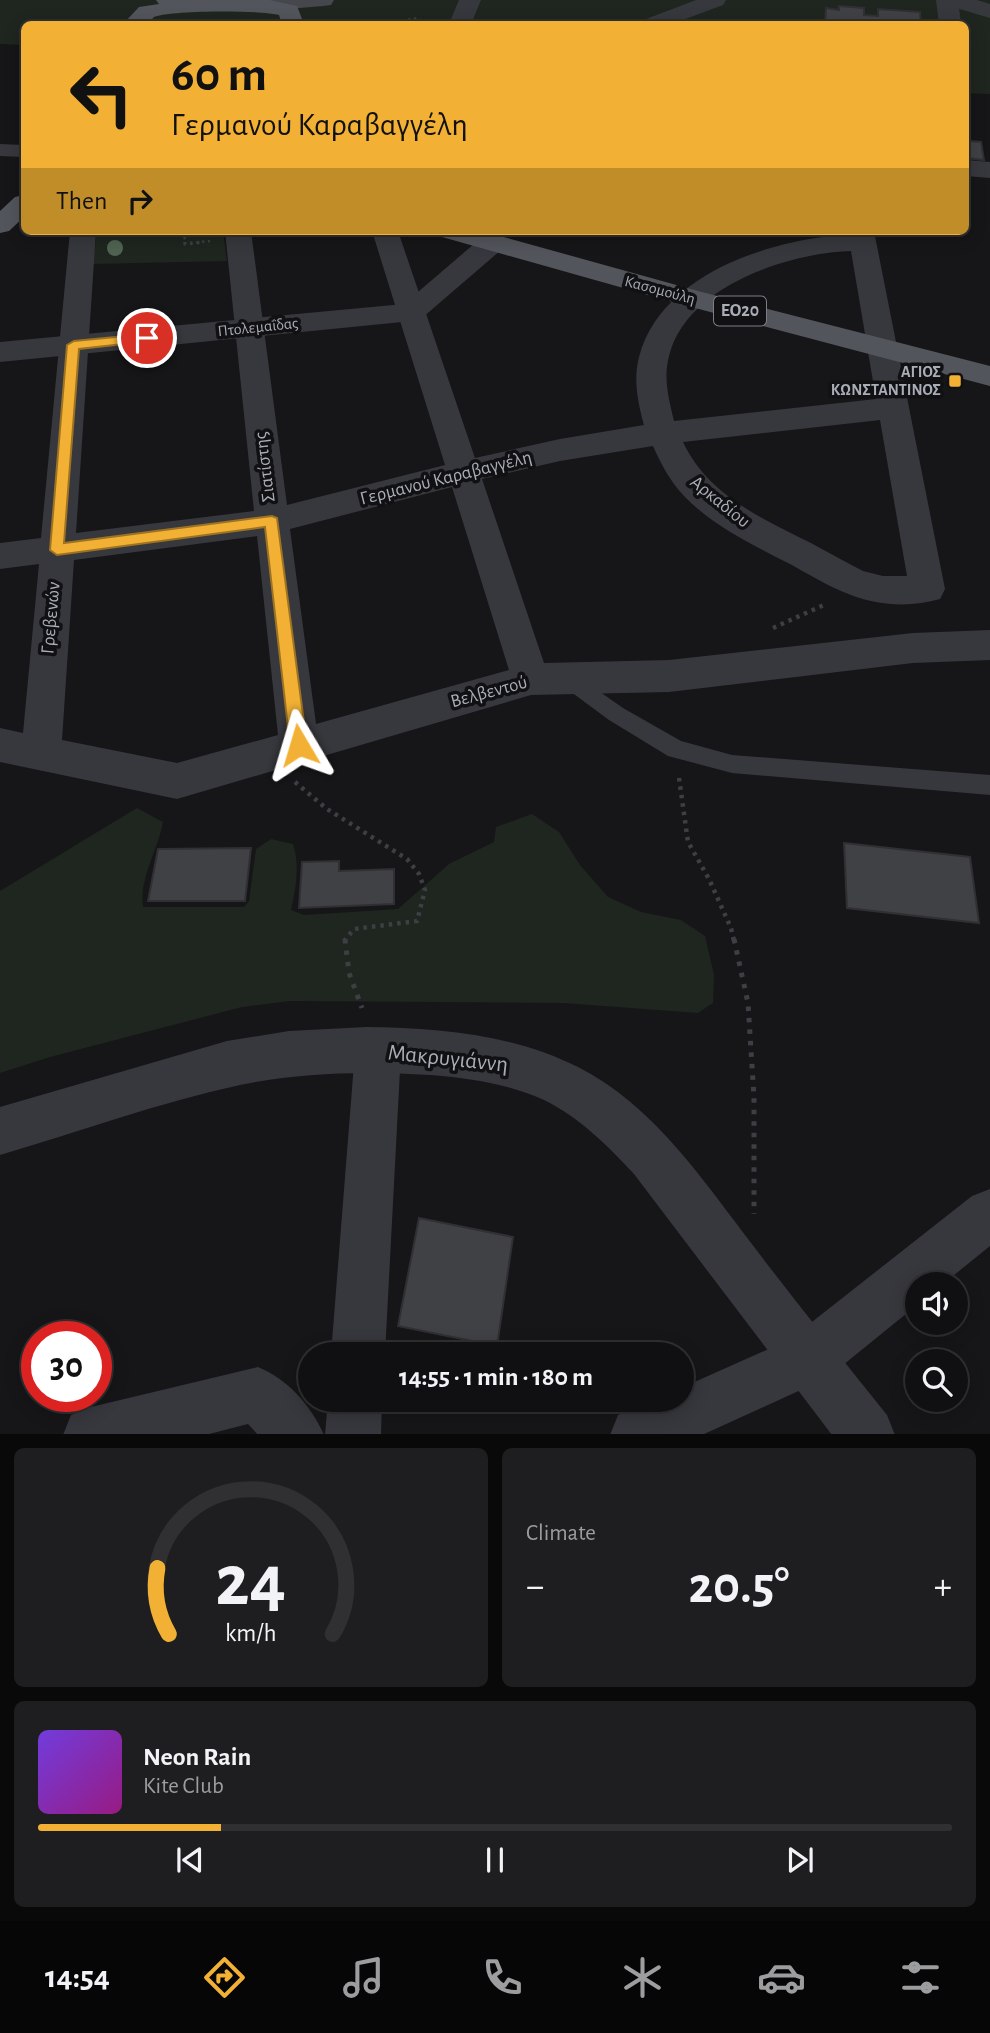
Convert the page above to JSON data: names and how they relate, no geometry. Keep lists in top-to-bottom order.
{
  "streets": {
    "main road": ["Κασομούλη", "ΕΟ20"],
    "street": [
      "Πτολεμαΐδας",
      "Σιατίστης",
      "Γερμανού Καραβαγγέλη",
      "Αρκαδίου",
      "Γρεβενών",
      "Βελβεντού",
      "Μακρυγιάννη"
    ]
  },
  "crossings": [
    ["Κασομούλη", "Αρκαδίου"],
    ["Πτολεμαΐδας", "Σιατίστης"],
    ["Πτολεμαΐδας", "Γρεβενών"],
    ["Σιατίστης", "Γερμανού Καραβαγγέλη"],
    ["Σιατίστης", "Βελβεντού"],
    ["Γερμανού Καραβαγγέλη", "Αρκαδίου"],
    ["Γερμανού Καραβαγγέλη", "Γρεβενών"],
    ["Γρεβενών", "Βελβεντού"]
  ],
  "places": {
    "transit": ["ΑΓΙΟΣ ΚΩΝΣΤΑΝΤΙΝΟΣ"]
  },
  "page": {
    "turn": ["60 m", "Γερμανού Καραβαγγέλη"],
    "then": "Then",
    "limit": "30",
    "trip": "14:55 · 1 min · 180 m",
    "tile": "Climate",
    "heat": ["−", "20.5°", "+"],
    "song": ["Neon Rain", "Kite Club"],
    "tabs": "14:54",
    "gauge": ["24", "km/h"]
  }
}
